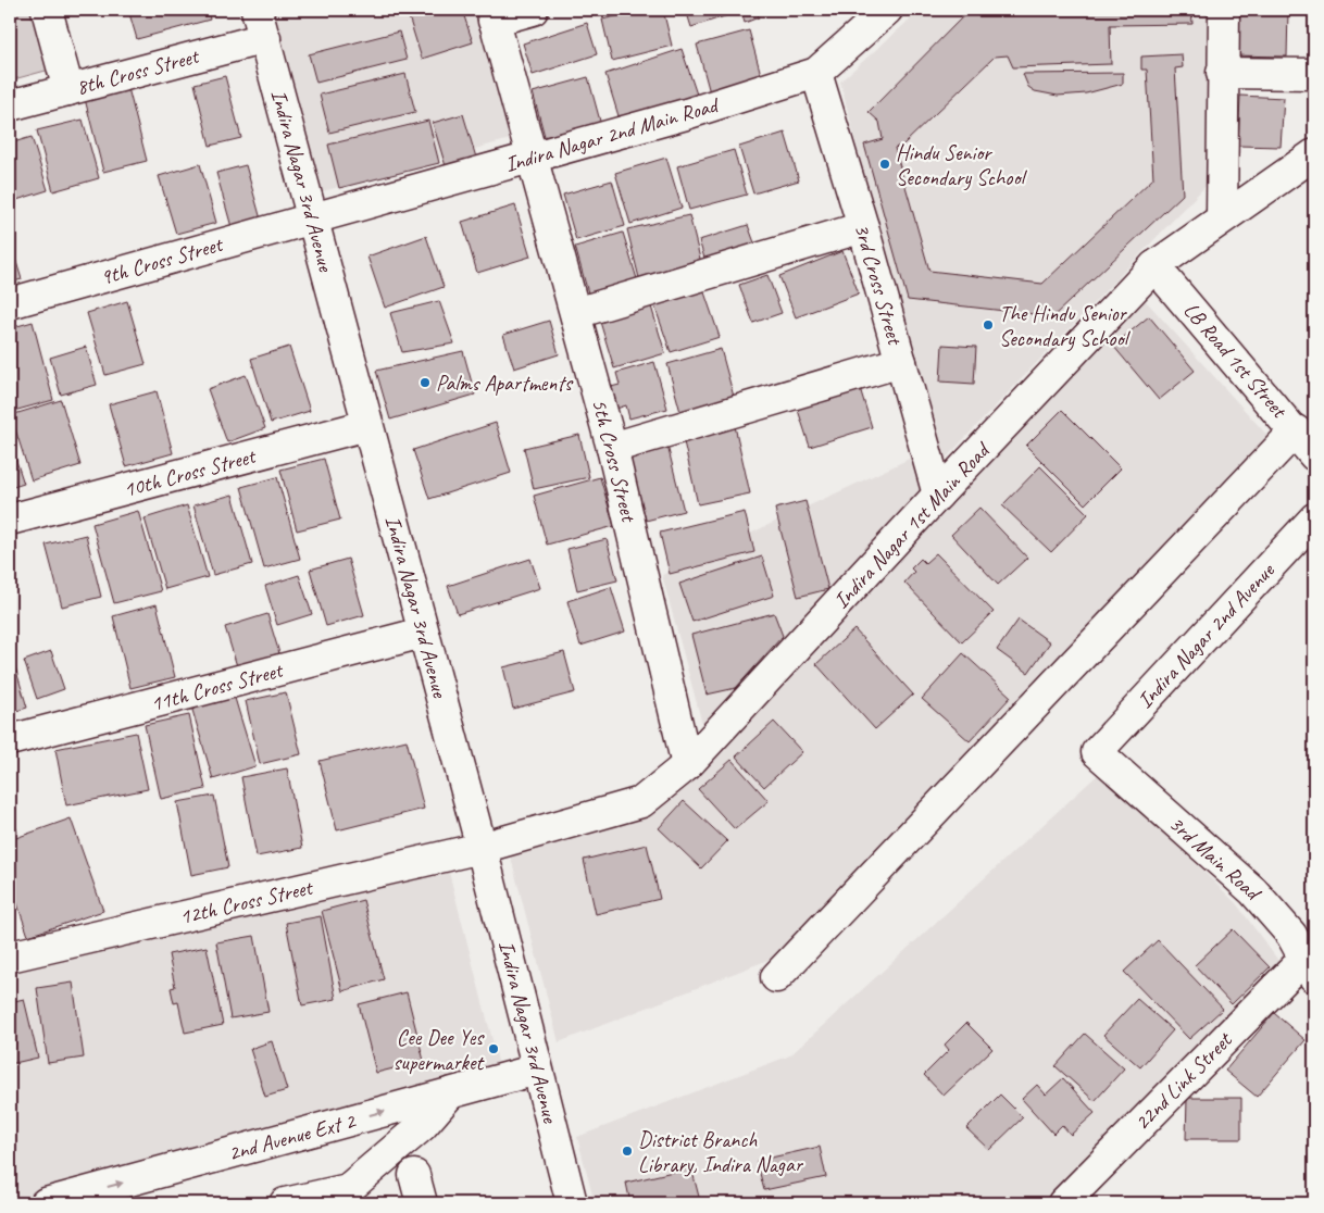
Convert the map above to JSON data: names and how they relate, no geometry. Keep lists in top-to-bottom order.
{
  "streets": {
    "street": [
      "8th Cross Street",
      "Indira Nagar 2nd Main Road",
      "Indira Nagar 3rd Avenue",
      "9th Cross Street",
      "3rd Cross Street",
      "LB Road 1st Street",
      "5th Cross Street",
      "10th Cross Street",
      "Indira Nagar 1st Main Road",
      "Indira Nagar 2nd Avenue",
      "11th Cross Street",
      "3rd Main Road",
      "12th Cross Street",
      "22nd Link Street",
      "2nd Avenue Ext 2"
    ]
  },
  "crossings": [
    ["8th Cross Street", "Indira Nagar 3rd Avenue"],
    ["Indira Nagar 2nd Main Road", "Indira Nagar 3rd Avenue"],
    ["Indira Nagar 2nd Main Road", "9th Cross Street"],
    ["Indira Nagar 2nd Main Road", "3rd Cross Street"],
    ["Indira Nagar 2nd Main Road", "5th Cross Street"],
    ["Indira Nagar 3rd Avenue", "9th Cross Street"],
    ["Indira Nagar 3rd Avenue", "10th Cross Street"],
    ["Indira Nagar 3rd Avenue", "Indira Nagar 1st Main Road"],
    ["Indira Nagar 3rd Avenue", "11th Cross Street"],
    ["Indira Nagar 3rd Avenue", "12th Cross Street"],
    ["Indira Nagar 3rd Avenue", "2nd Avenue Ext 2"],
    ["3rd Cross Street", "Indira Nagar 1st Main Road"],
    ["LB Road 1st Street", "Indira Nagar 1st Main Road"],
    ["5th Cross Street", "Indira Nagar 1st Main Road"],
    ["Indira Nagar 1st Main Road", "12th Cross Street"],
    ["Indira Nagar 2nd Avenue", "3rd Main Road"],
    ["3rd Main Road", "22nd Link Street"]
  ],
  "places": [
    "Hindu Senior Secondary School",
    "The Hindu Senior Secondary School",
    "Palms Apartments",
    "Cee Dee Yes supermarket",
    "District Branch Library, Indira Nagar"
  ]
}
